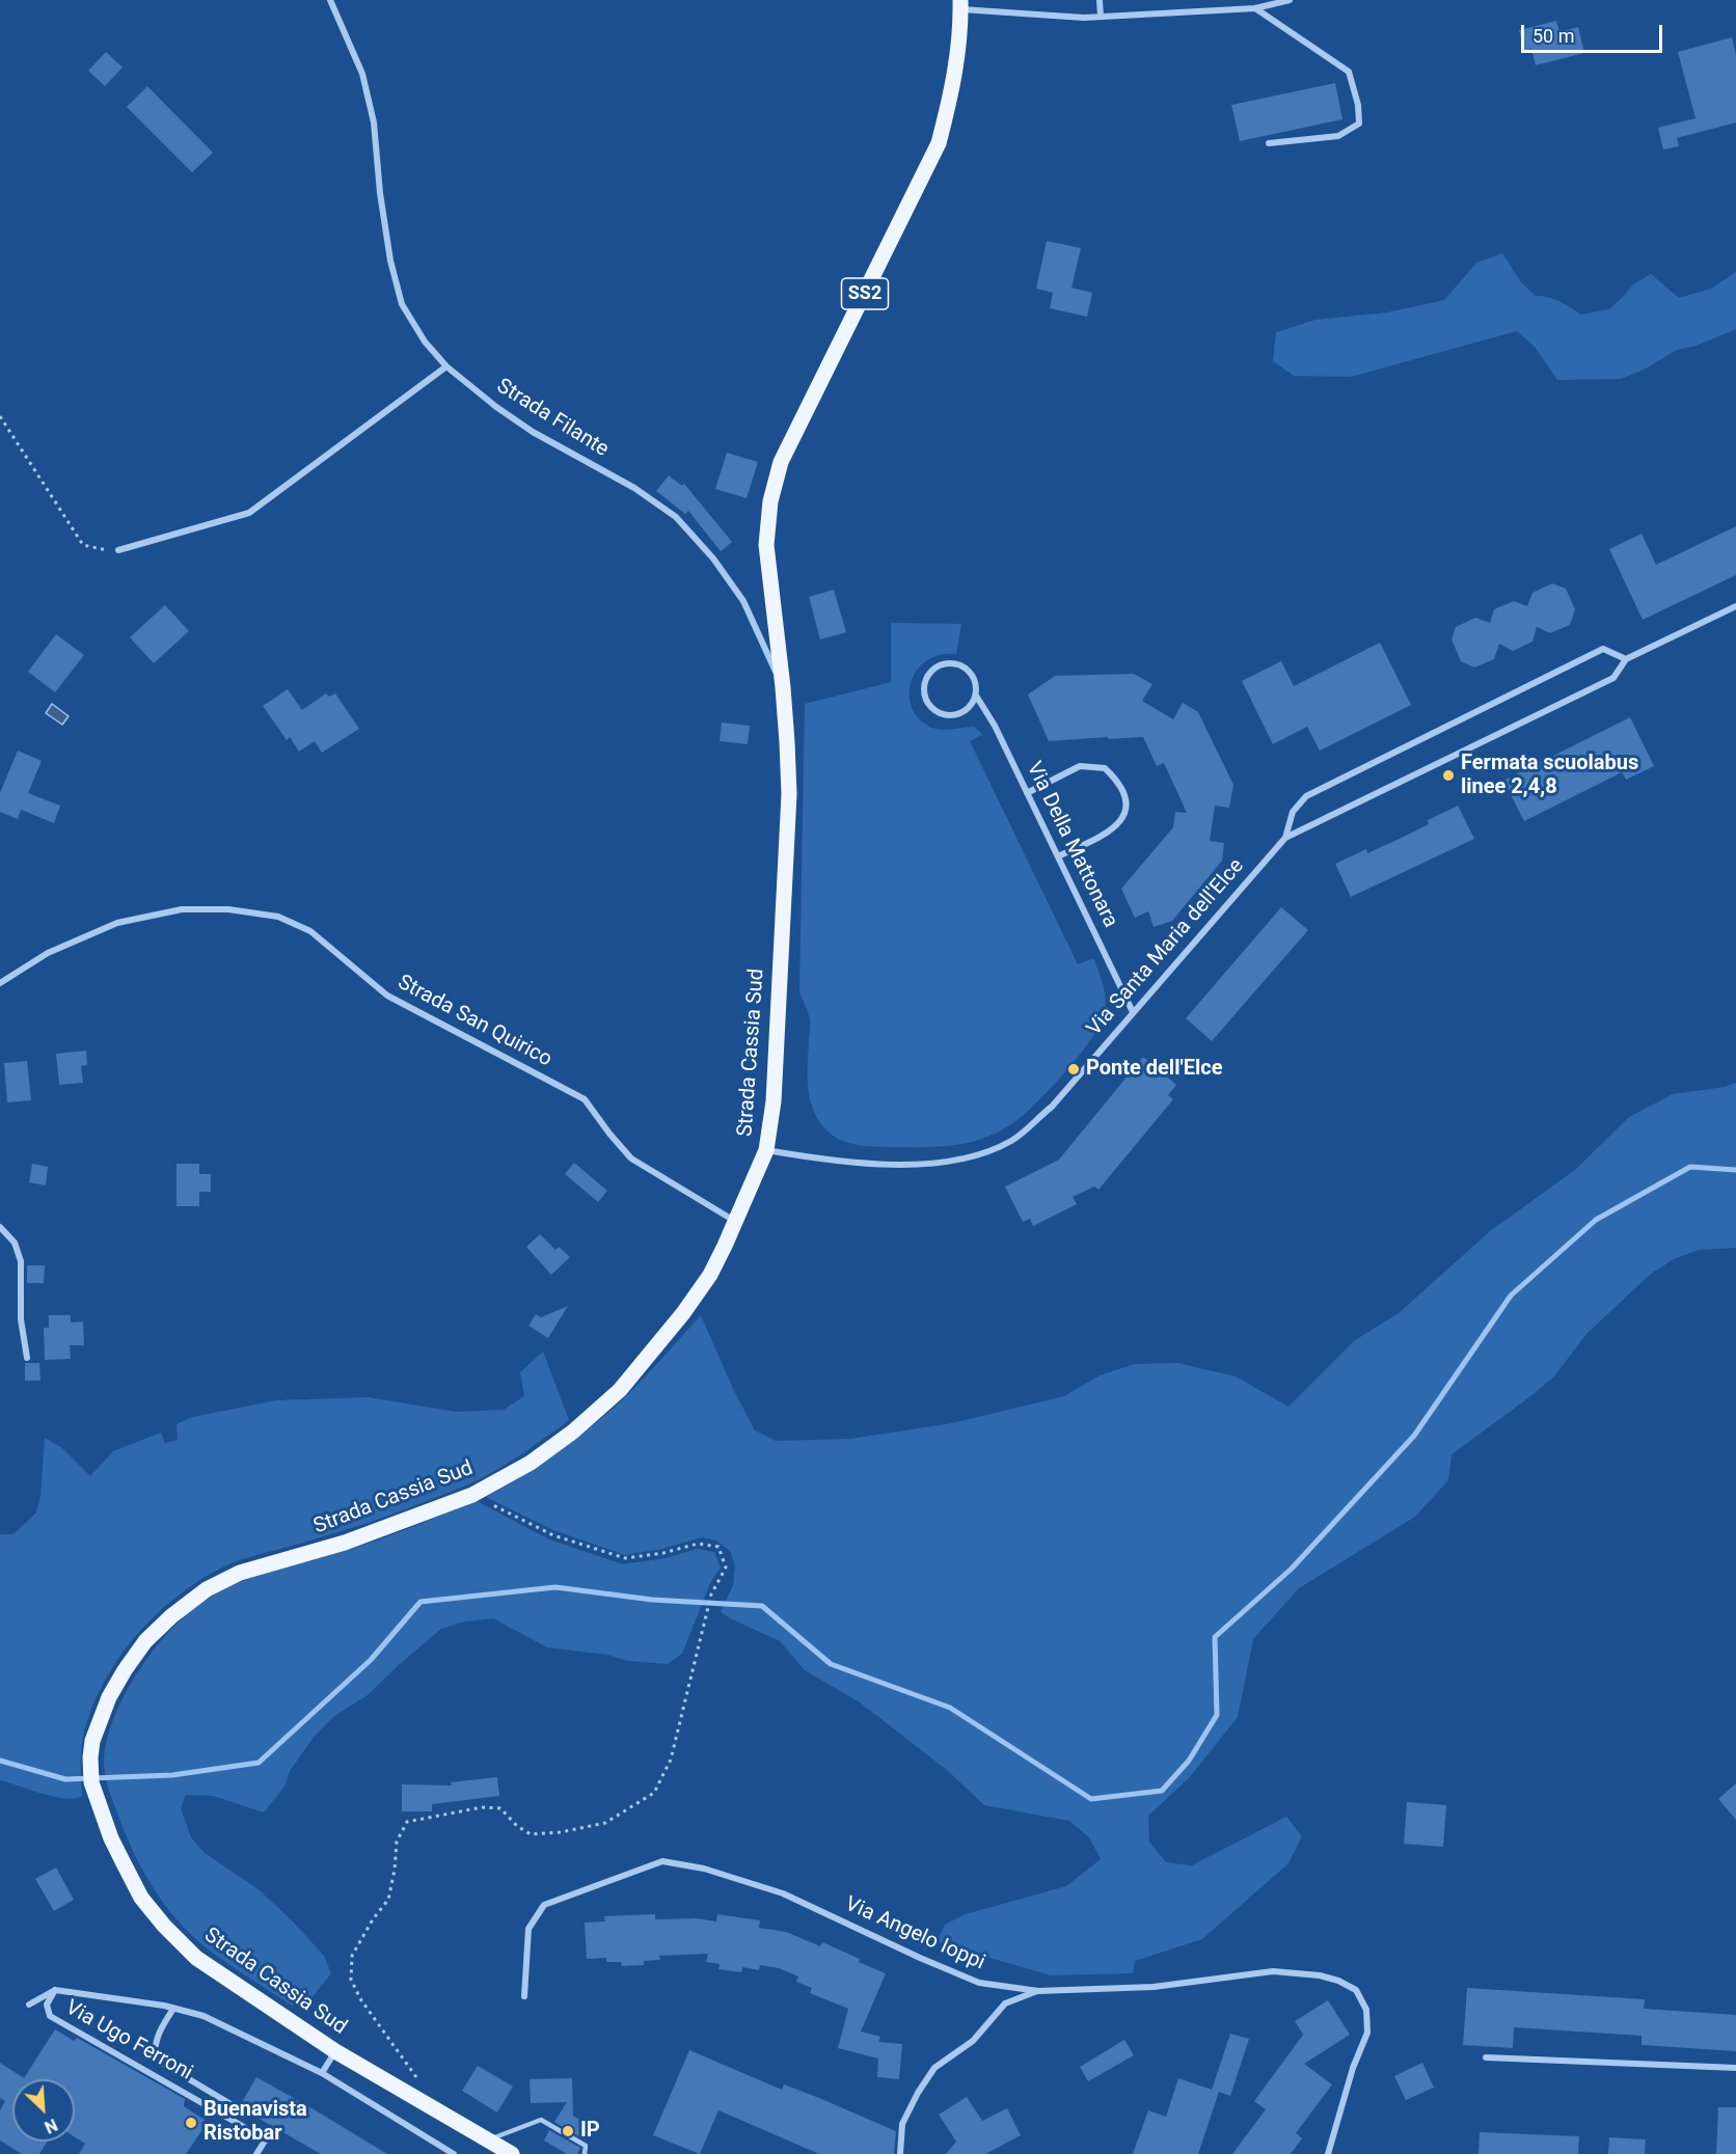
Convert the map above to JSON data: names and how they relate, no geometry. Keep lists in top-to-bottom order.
{
  "streets": {
    "main road": ["SS2", "Strada Cassia Sud"],
    "street": [
      "Strada Filante",
      "Via Della Mattonara",
      "Via Santa Maria dell'Elce",
      "Strada San Quirico",
      "Via Angelo Ioppi",
      "Via Ugo Ferroni"
    ]
  },
  "crossings": [
    ["Strada Filante", "Strada Cassia Sud"],
    ["Via Della Mattonara", "Via Santa Maria dell'Elce"],
    ["Via Santa Maria dell'Elce", "Strada Cassia Sud"],
    ["Strada San Quirico", "Strada Cassia Sud"]
  ],
  "places": [
    "Fermata scuolabus linee 2,4,8",
    "Ponte dell'Elce",
    "Buenavista Ristobar",
    "IP"
  ],
  "scale_bar": "50 m",
  "north": "bottom right"
}
